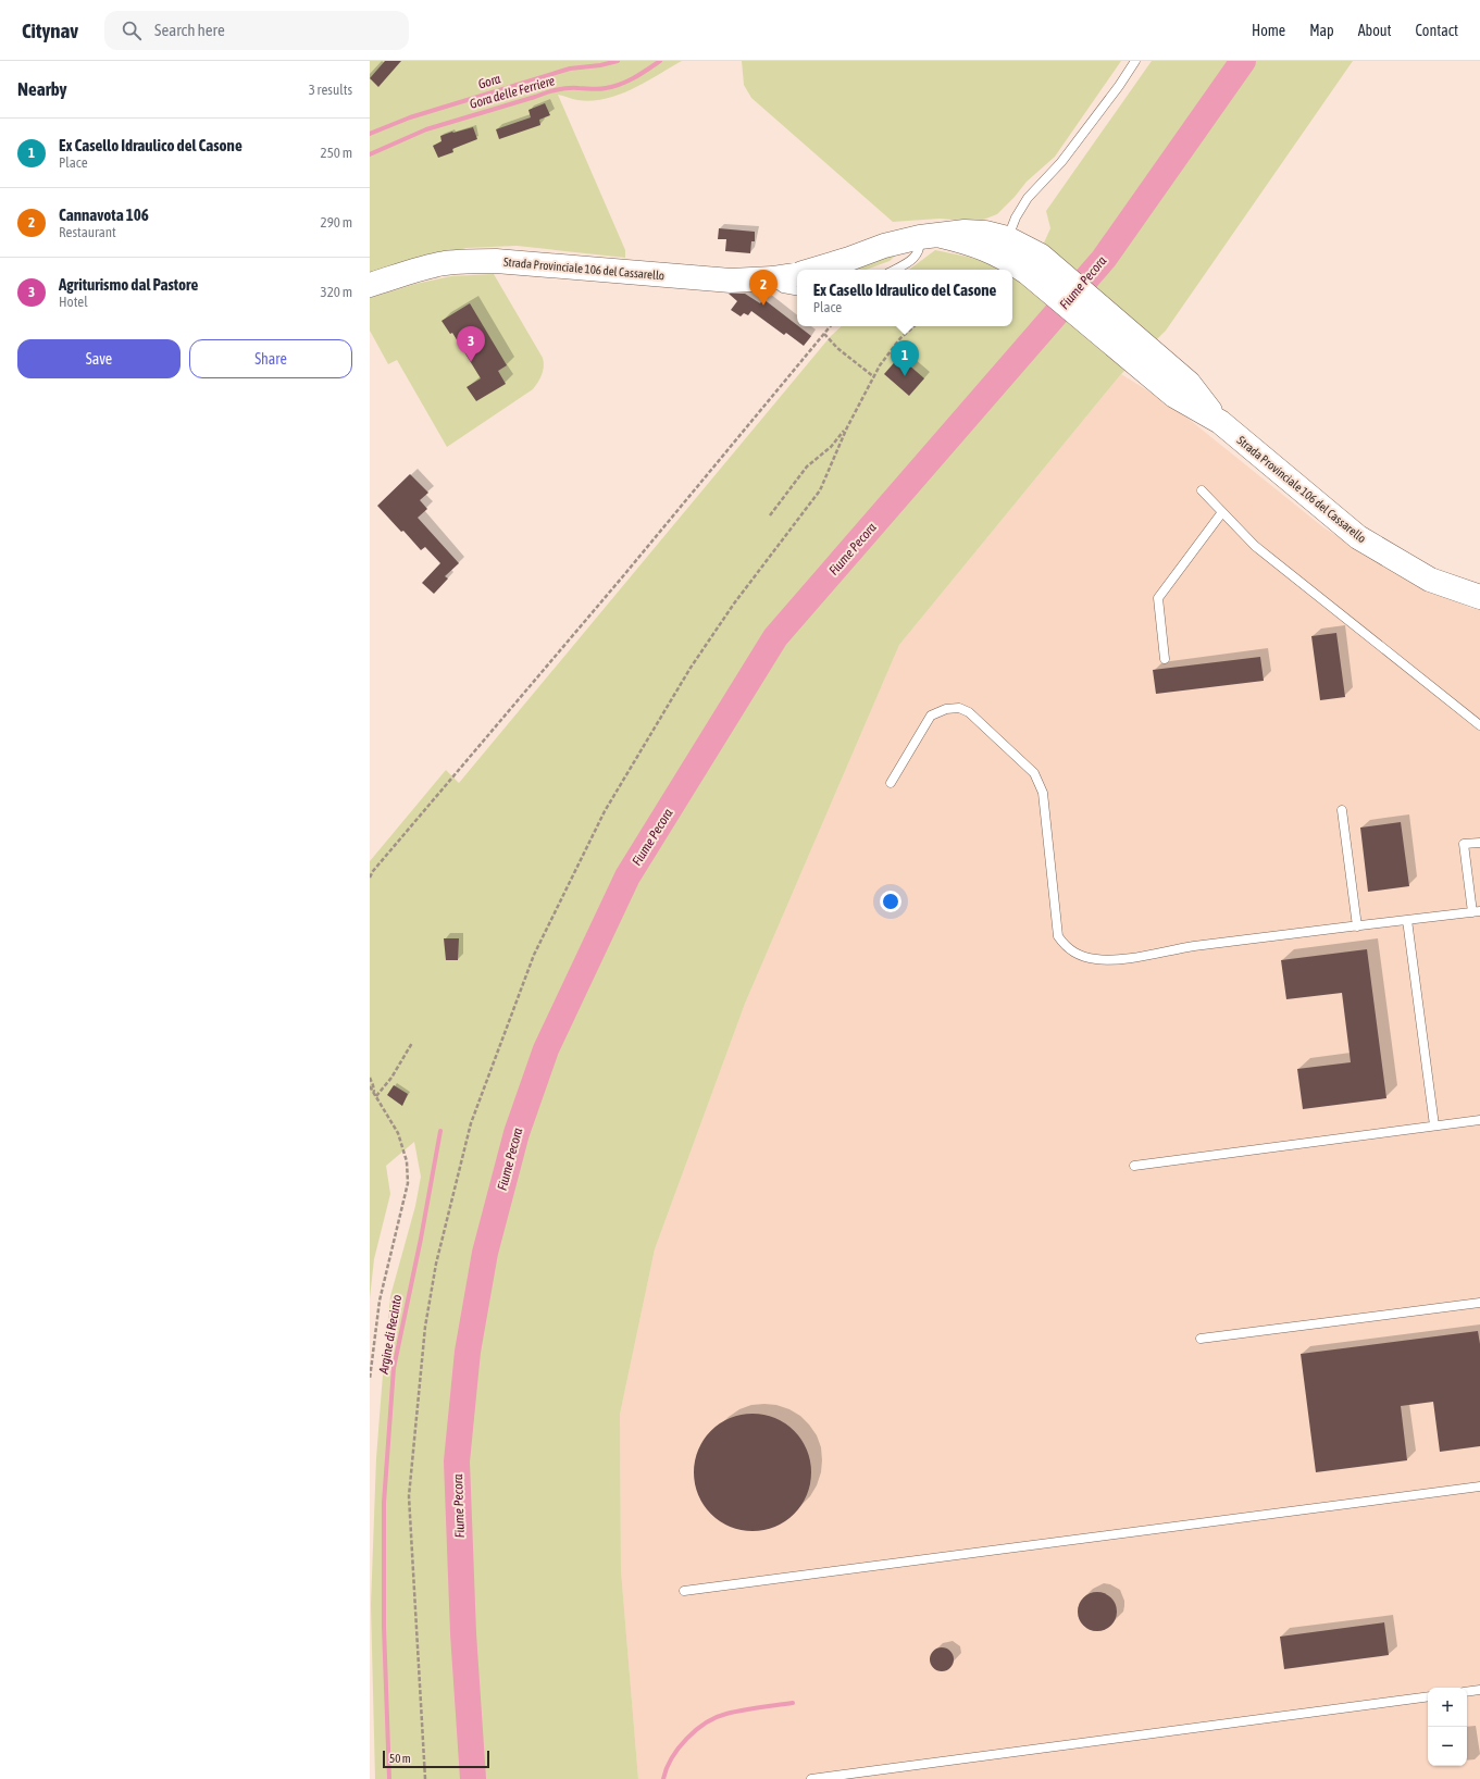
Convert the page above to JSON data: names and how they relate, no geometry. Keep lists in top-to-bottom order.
{
  "streets": {
    "street": ["Strada Provinciale 106 del Cassarello"]
  },
  "water": [
    "Gora",
    "Gora delle Ferriere",
    "Fiume Pecora",
    "Argine di Recinto"
  ],
  "scale_bar": "50 m",
  "page": {
    "header": "Citynav",
    "search": "Search here",
    "nav": [
      "Home",
      "Map",
      "About",
      "Contact"
    ],
    "heading": ["Nearby", "3 results"],
    "list": [
      {
        "mark": "1",
        "name": "Ex Casello Idraulico del Casone",
        "note": "Place",
        "value": "250 m"
      },
      {
        "mark": "2",
        "name": "Cannavota 106",
        "note": "Restaurant",
        "value": "290 m"
      },
      {
        "mark": "3",
        "name": "Agriturismo dal Pastore",
        "note": "Hotel",
        "value": "320 m"
      }
    ],
    "popup": ["Ex Casello Idraulico del Casone", "Place"],
    "pins": ["2", "3", "1"],
    "buttons": ["Save", "Share"],
    "map_buttons": ["+", "−"],
    "scale": "50 m"
  }
}
